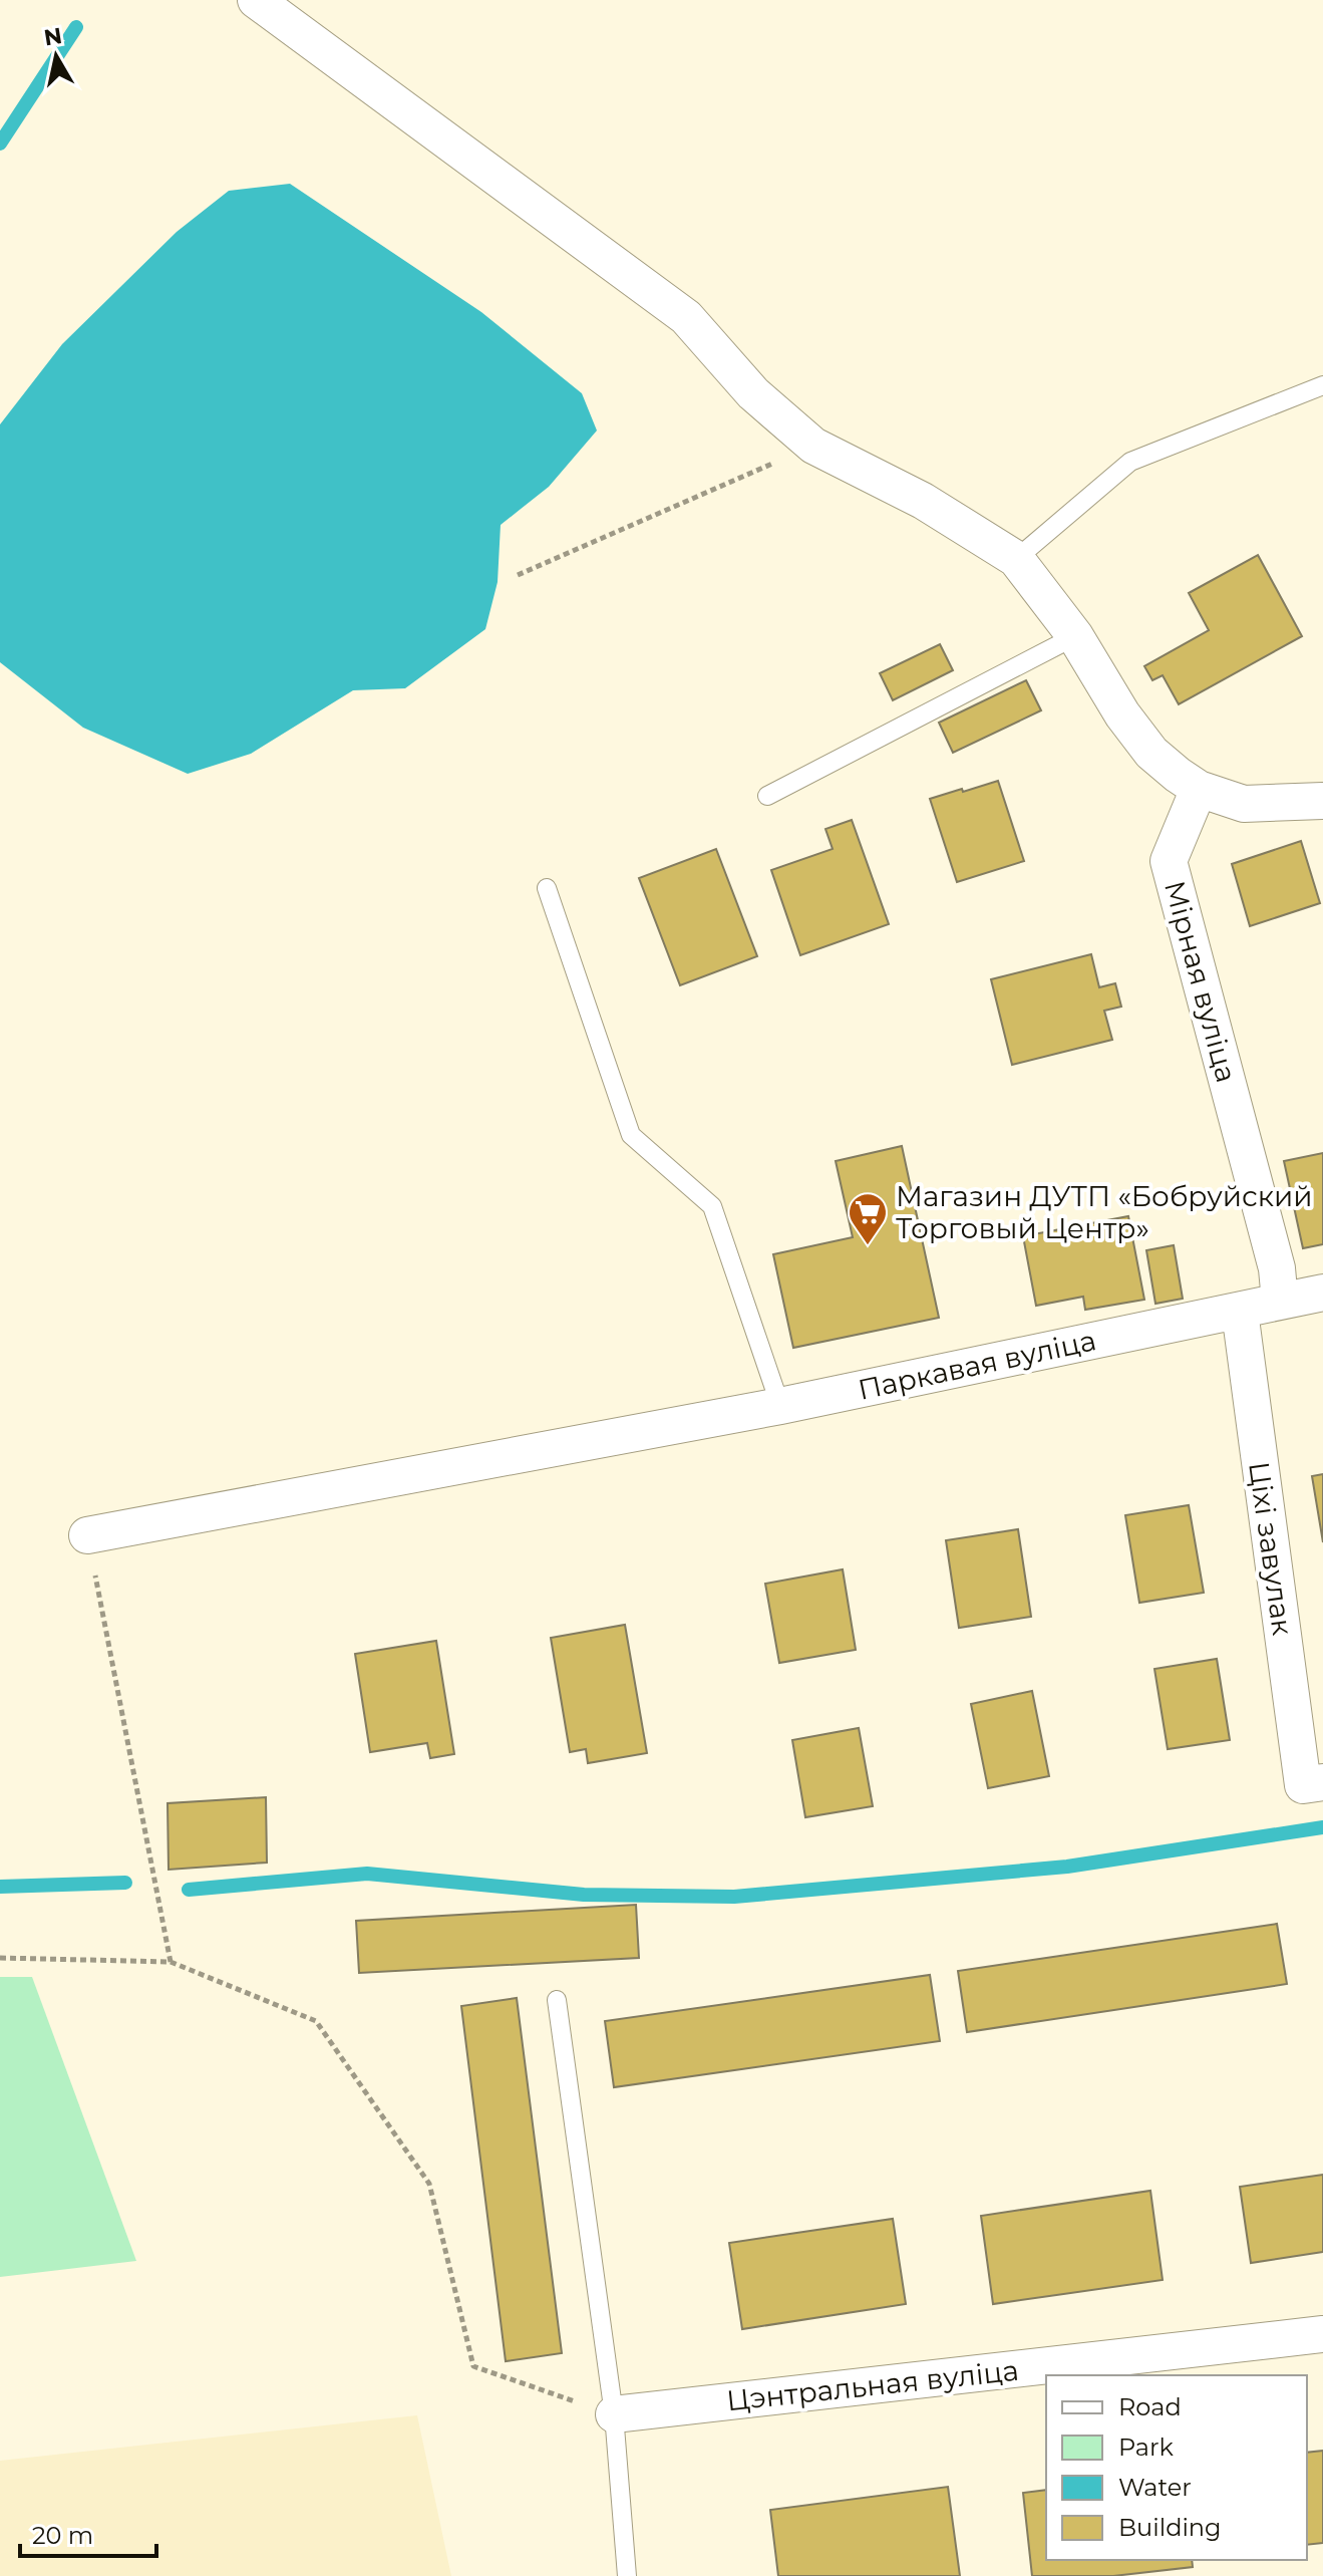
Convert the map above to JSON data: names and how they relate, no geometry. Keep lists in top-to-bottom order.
{
  "streets": {
    "street": [
      "Мірная вуліца",
      "Паркавая вуліца",
      "Ціхі завулак",
      "Цэнтральная вуліца"
    ]
  },
  "crossings": [
    ["Мірная вуліца", "Паркавая вуліца"],
    ["Паркавая вуліца", "Ціхі завулак"]
  ],
  "places": {
    "supermarket": ["Магазин ДУТП «Бобруйский Торговый Центр»"]
  },
  "legend": [
    "Road",
    "Park",
    "Water",
    "Building"
  ],
  "scale_bar": "20 m",
  "north": "top"
}
